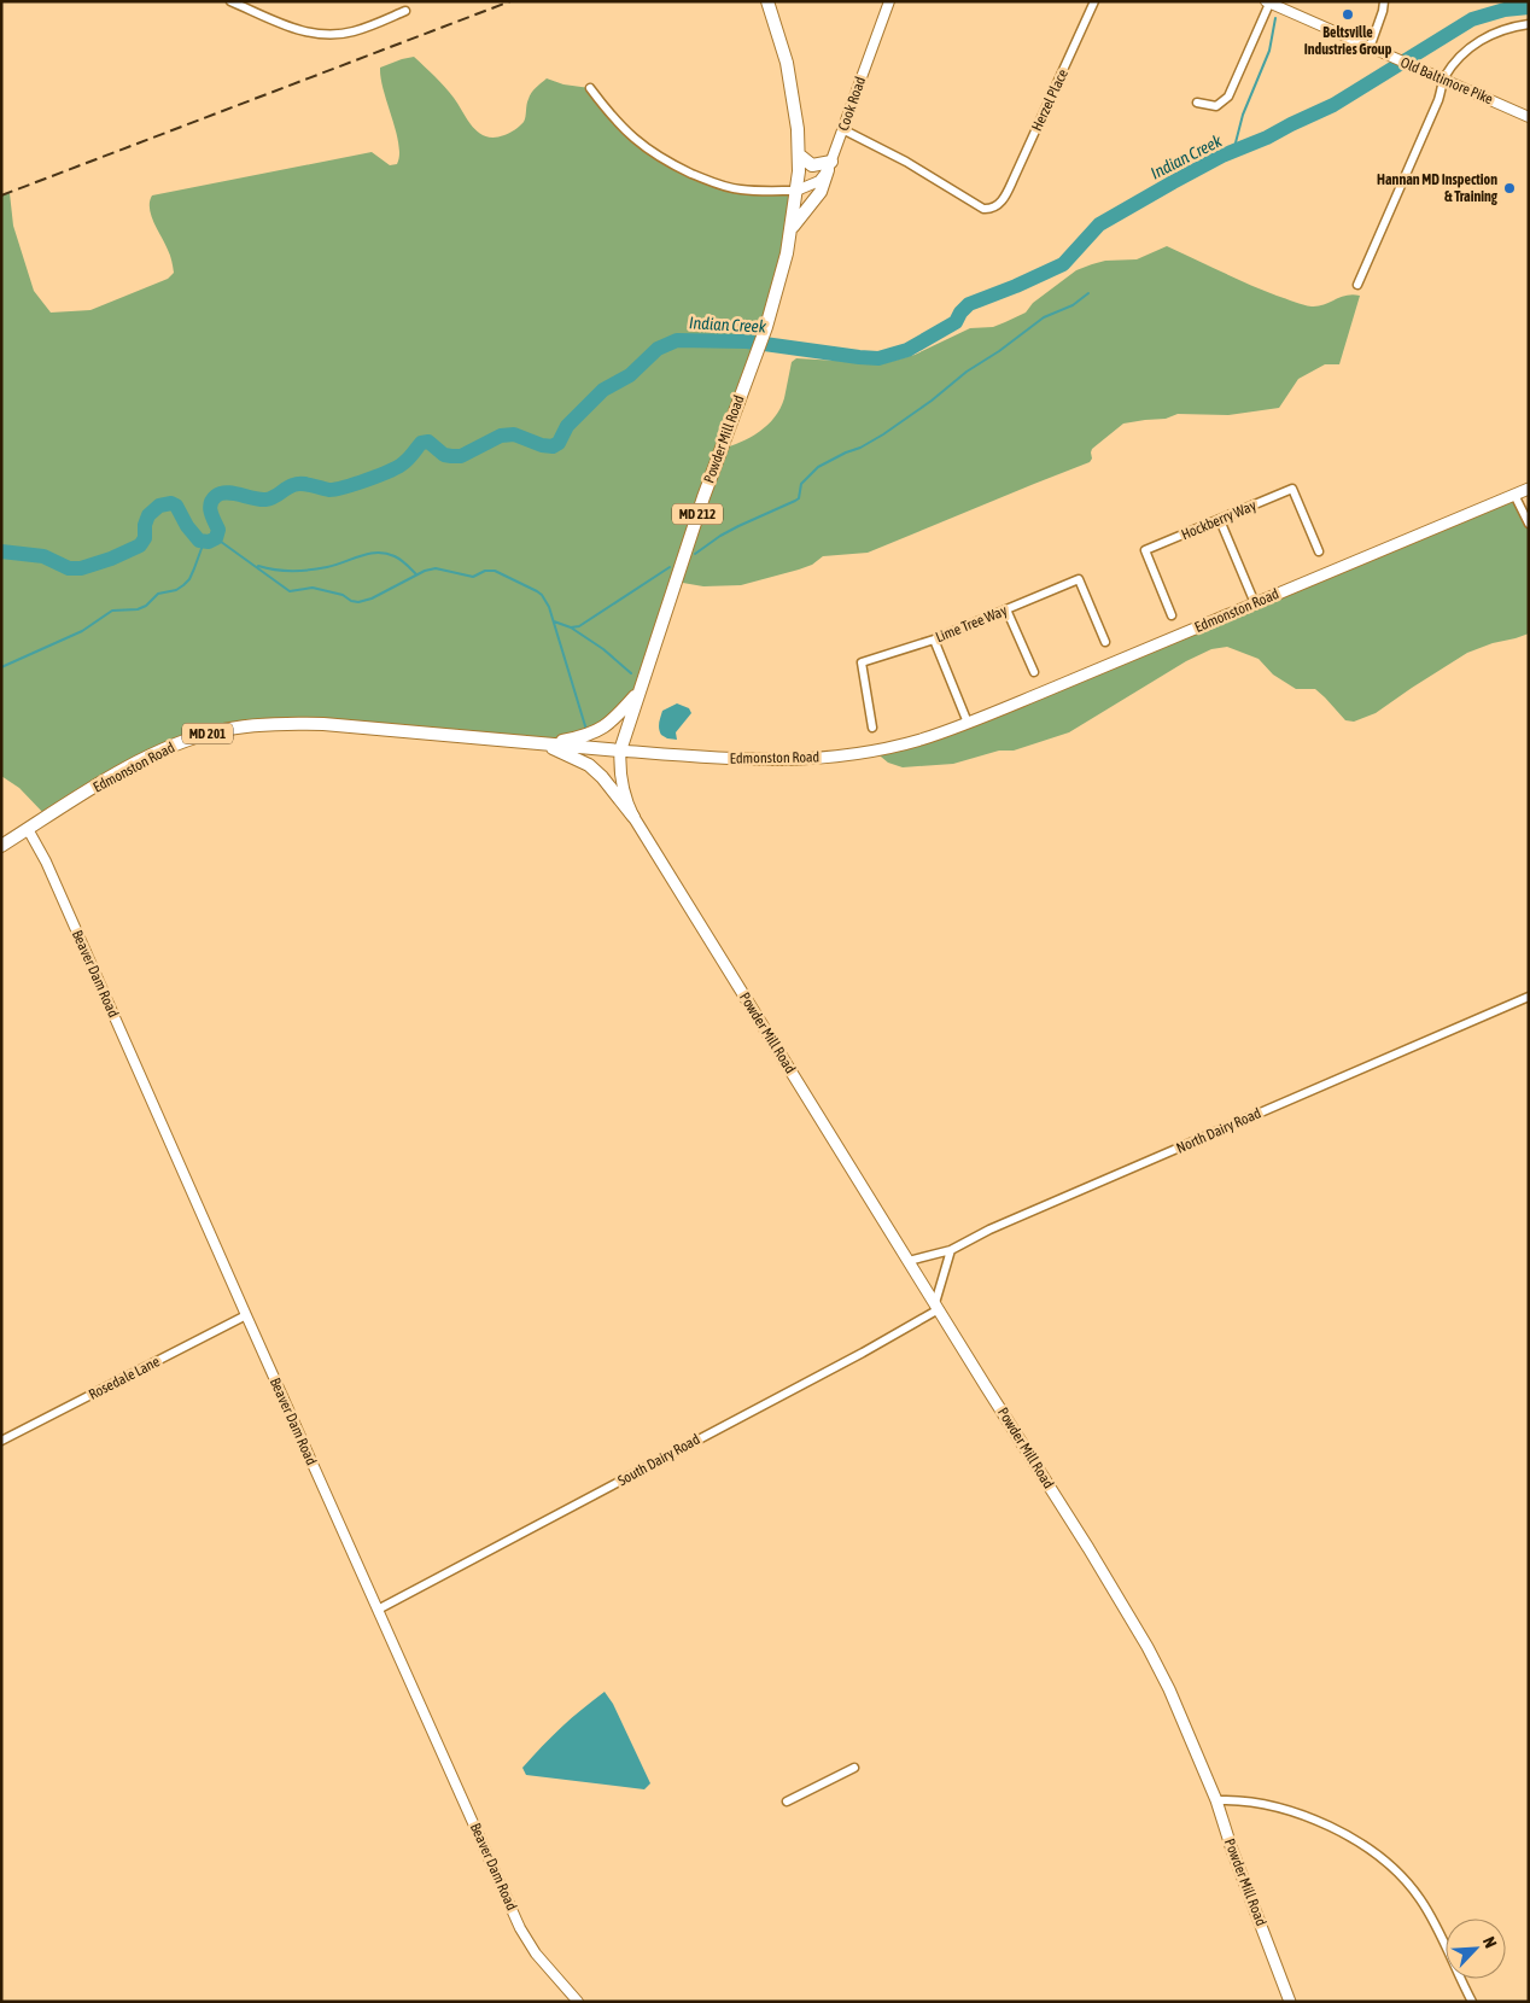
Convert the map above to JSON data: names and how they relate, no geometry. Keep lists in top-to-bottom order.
{
  "streets": {
    "main road": [
      "Powder Mill Road",
      "MD 212",
      "Edmonston Road",
      "MD 201"
    ],
    "street": [
      "Old Baltimore Pike",
      "Herzel Place",
      "Cook Road",
      "Hockberry Way",
      "Lime Tree Way",
      "Beaver Dam Road",
      "North Dairy Road",
      "Rosedale Lane",
      "South Dairy Road"
    ]
  },
  "crossings": [
    ["Herzel Place", "Cook Road"],
    ["Powder Mill Road", "Edmonston Road"],
    ["Powder Mill Road", "North Dairy Road"],
    ["Powder Mill Road", "South Dairy Road"],
    ["Edmonston Road", "Beaver Dam Road"],
    ["Beaver Dam Road", "Rosedale Lane"],
    ["Beaver Dam Road", "South Dairy Road"]
  ],
  "water": ["Indian Creek"],
  "places": ["Beltsville Industries Group", "Hannan MD Inspection & Training"],
  "north": "top right"
}
